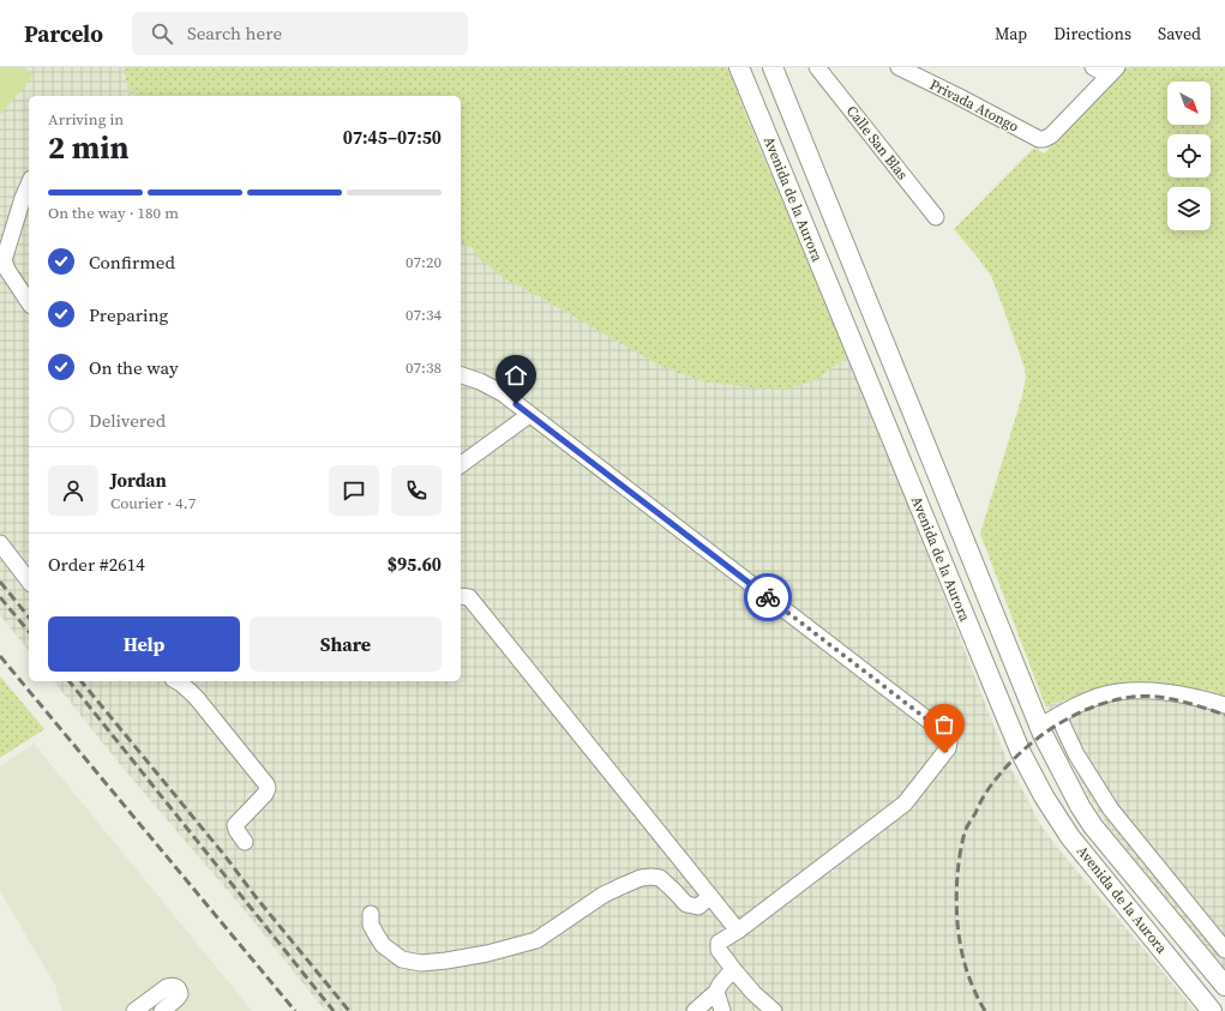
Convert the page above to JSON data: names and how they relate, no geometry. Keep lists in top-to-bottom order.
{
  "streets": {
    "main road": ["Avenida de la Aurora"],
    "street": ["Privada Atongo", "Calle San Blas"]
  },
  "north": "bottom right",
  "page": {
    "header": "Parcelo",
    "search": "Search here",
    "nav": ["Map", "Directions", "Saved"],
    "heading": ["2 min", "Arriving in", "07:45–07:50"],
    "panel": [
      "Jordan",
      "Courier · 4.7",
      "Order #2614",
      "$95.60"
    ],
    "bar": "On the way · 180 m",
    "list": [
      ["Confirmed", "07:20"],
      ["Preparing", "07:34"],
      ["On the way", "07:38"],
      "Delivered"
    ],
    "buttons": ["Help", "Share"]
  }
}
